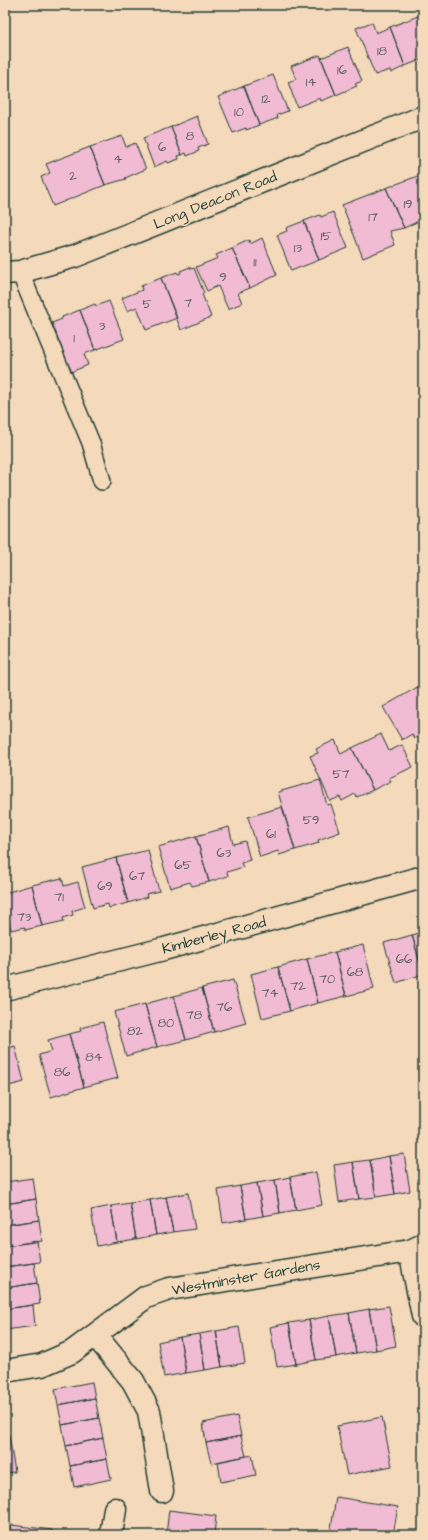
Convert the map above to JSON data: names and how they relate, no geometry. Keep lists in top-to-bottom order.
{
  "streets": {
    "street": ["Long Deacon Road", "Kimberley Road", "Westminster Gardens"]
  },
  "house_numbers": [
    "18",
    "16",
    "14",
    "12",
    "10",
    "8",
    "6",
    "4",
    "2",
    "19",
    "17",
    "15",
    "13",
    "11",
    "9",
    "7",
    "5",
    "3",
    "1",
    "57",
    "59",
    "61",
    "63",
    "65",
    "67",
    "69",
    "71",
    "73",
    "66",
    "68",
    "70",
    "72",
    "74",
    "76",
    "78",
    "80",
    "82",
    "84",
    "86"
  ]
}
